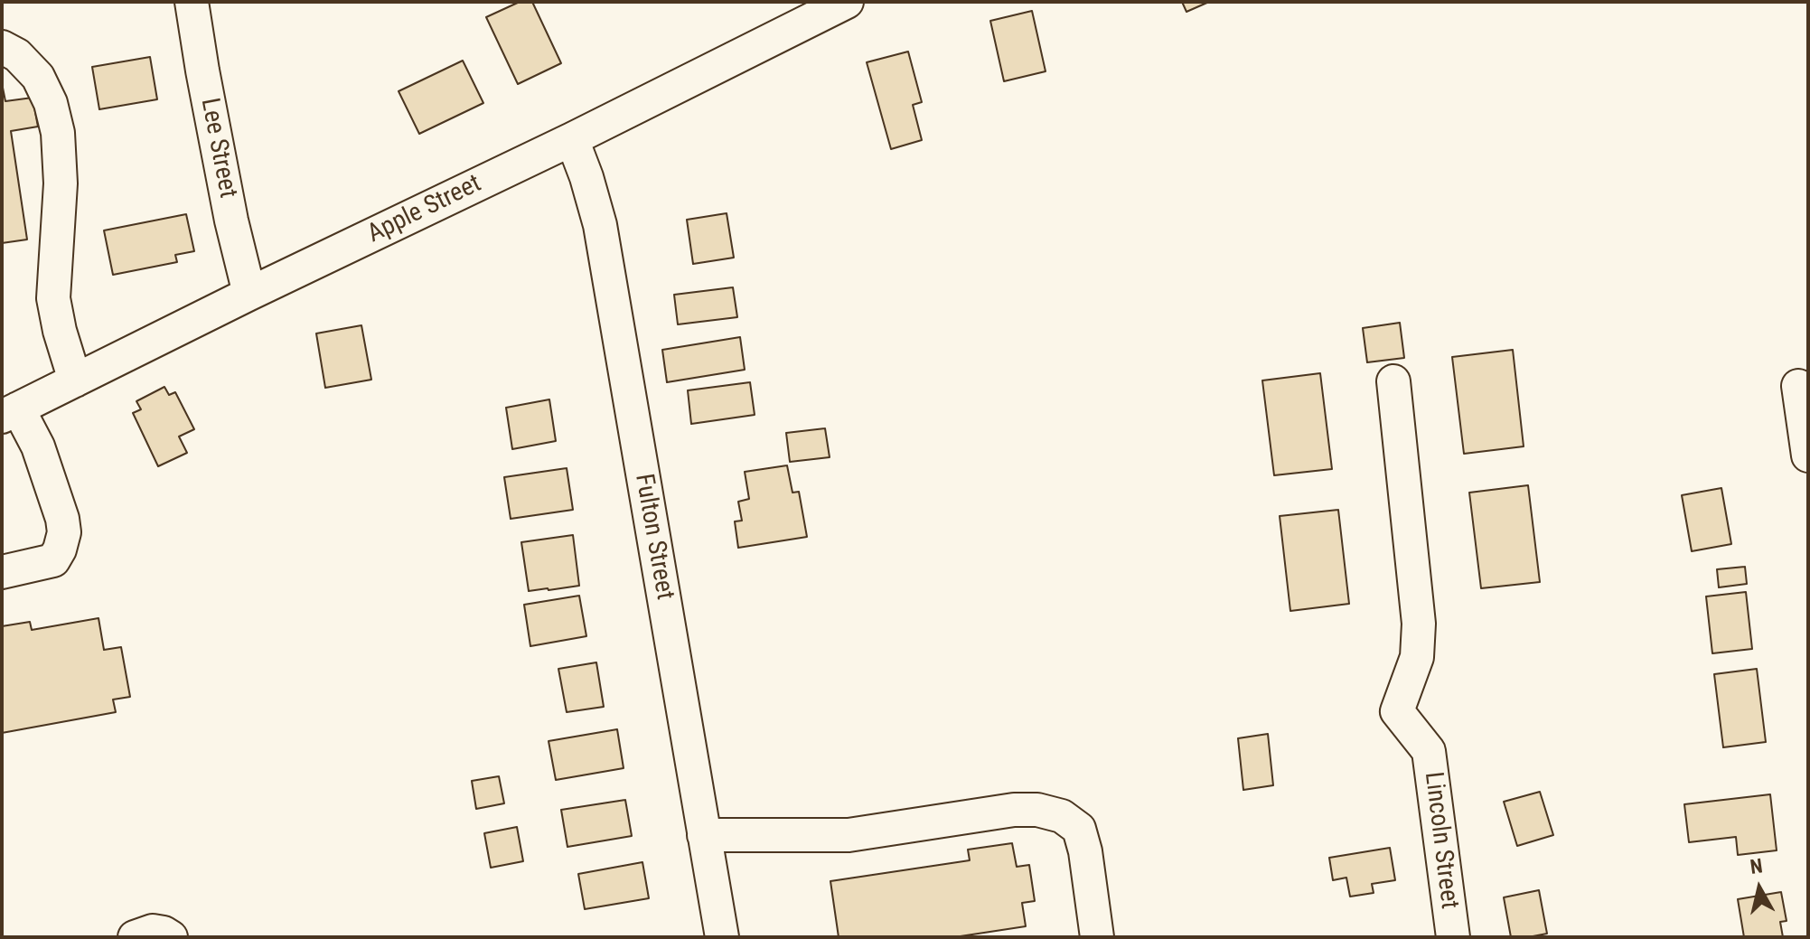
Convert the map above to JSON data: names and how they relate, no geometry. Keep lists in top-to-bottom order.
{
  "streets": {
    "street": [
      "Lee Street",
      "Apple Street",
      "Fulton Street",
      "Lincoln Street"
    ]
  },
  "crossings": [
    ["Lee Street", "Apple Street"],
    ["Apple Street", "Fulton Street"]
  ],
  "north": "top"
}
